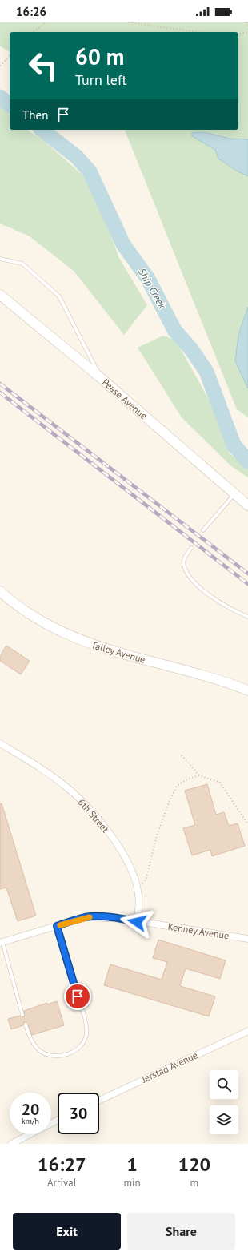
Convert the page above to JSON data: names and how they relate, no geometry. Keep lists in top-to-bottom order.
{
  "streets": {
    "street": [
      "Pease Avenue",
      "Talley Avenue",
      "6th Street",
      "Kenney Avenue",
      "Jerstad Avenue"
    ]
  },
  "crossings": [
    ["6th Street", "Kenney Avenue"]
  ],
  "water": ["Ship Creek"],
  "page": {
    "status": "16:26",
    "turn": ["60 m", "Turn left"],
    "then": "Then",
    "speed": "20 km/h",
    "limit": "30",
    "eta": [
      "16:27",
      "Arrival",
      "1",
      "min",
      "120",
      "m"
    ],
    "buttons": ["Exit", "Share"]
  }
}
